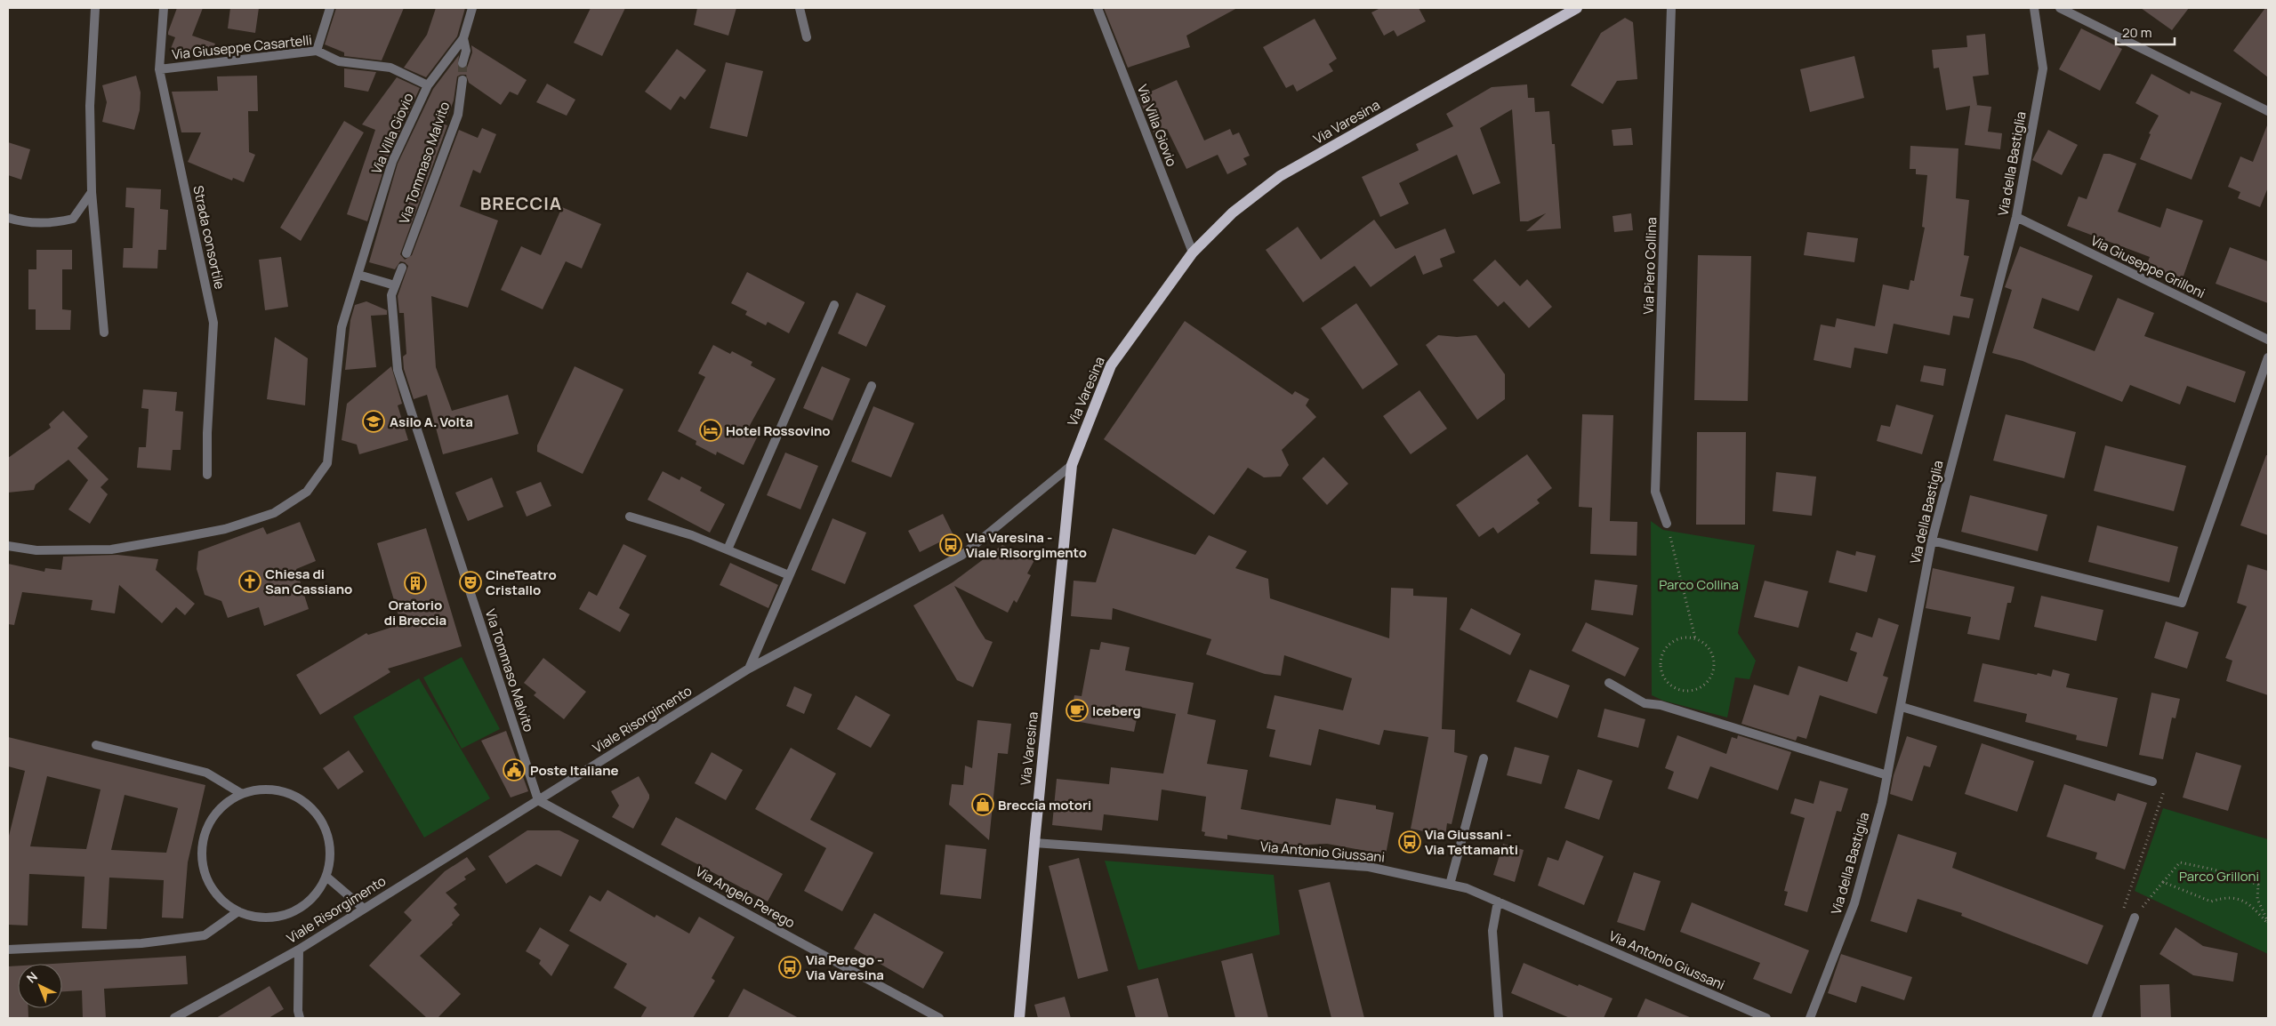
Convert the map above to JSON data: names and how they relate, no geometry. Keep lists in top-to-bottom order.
{
  "streets": {
    "main road": ["Via Varesina"],
    "street": [
      "Via Giuseppe Casartelli",
      "Via Villa Giovio",
      "Via Tommaso Malvito",
      "Via della Bastiglia",
      "Strada consortile",
      "Via Piero Collina",
      "Via Giuseppe Grilloni",
      "Viale Risorgimento",
      "Via Antonio Giussani",
      "Via Angelo Perego"
    ]
  },
  "crossings": [
    ["Via Giuseppe Casartelli", "Via Villa Giovio"],
    ["Via Giuseppe Casartelli", "Strada consortile"],
    ["Via Varesina", "Via Villa Giovio"],
    ["Via Varesina", "Viale Risorgimento"],
    ["Via Varesina", "Via Antonio Giussani"],
    ["Via Tommaso Malvito", "Viale Risorgimento"],
    ["Via Tommaso Malvito", "Via Angelo Perego"],
    ["Via della Bastiglia", "Via Giuseppe Grilloni"],
    ["Viale Risorgimento", "Via Angelo Perego"]
  ],
  "districts": ["BRECCIA"],
  "parks": ["Parco Collina", "Parco Grilloni"],
  "places": {
    "school or university": ["Asilo A. Volta"],
    "hotel": ["Hotel Rossovino"],
    "bus stop": ["Via Varesina - Viale Risorgimento", "Via Giussani - Via Tettamanti", "Via Perego - Via Varesina"],
    "church": ["Chiesa di San Cassiano"],
    "theatre": ["CineTeatro Cristallo"],
    "building": ["Oratorio di Breccia"],
    "cafe": ["Iceberg"],
    "public building": ["Poste Italiane"],
    "shop": ["Breccia motori"]
  },
  "scale_bar": "20 m",
  "north": "top left"
}
